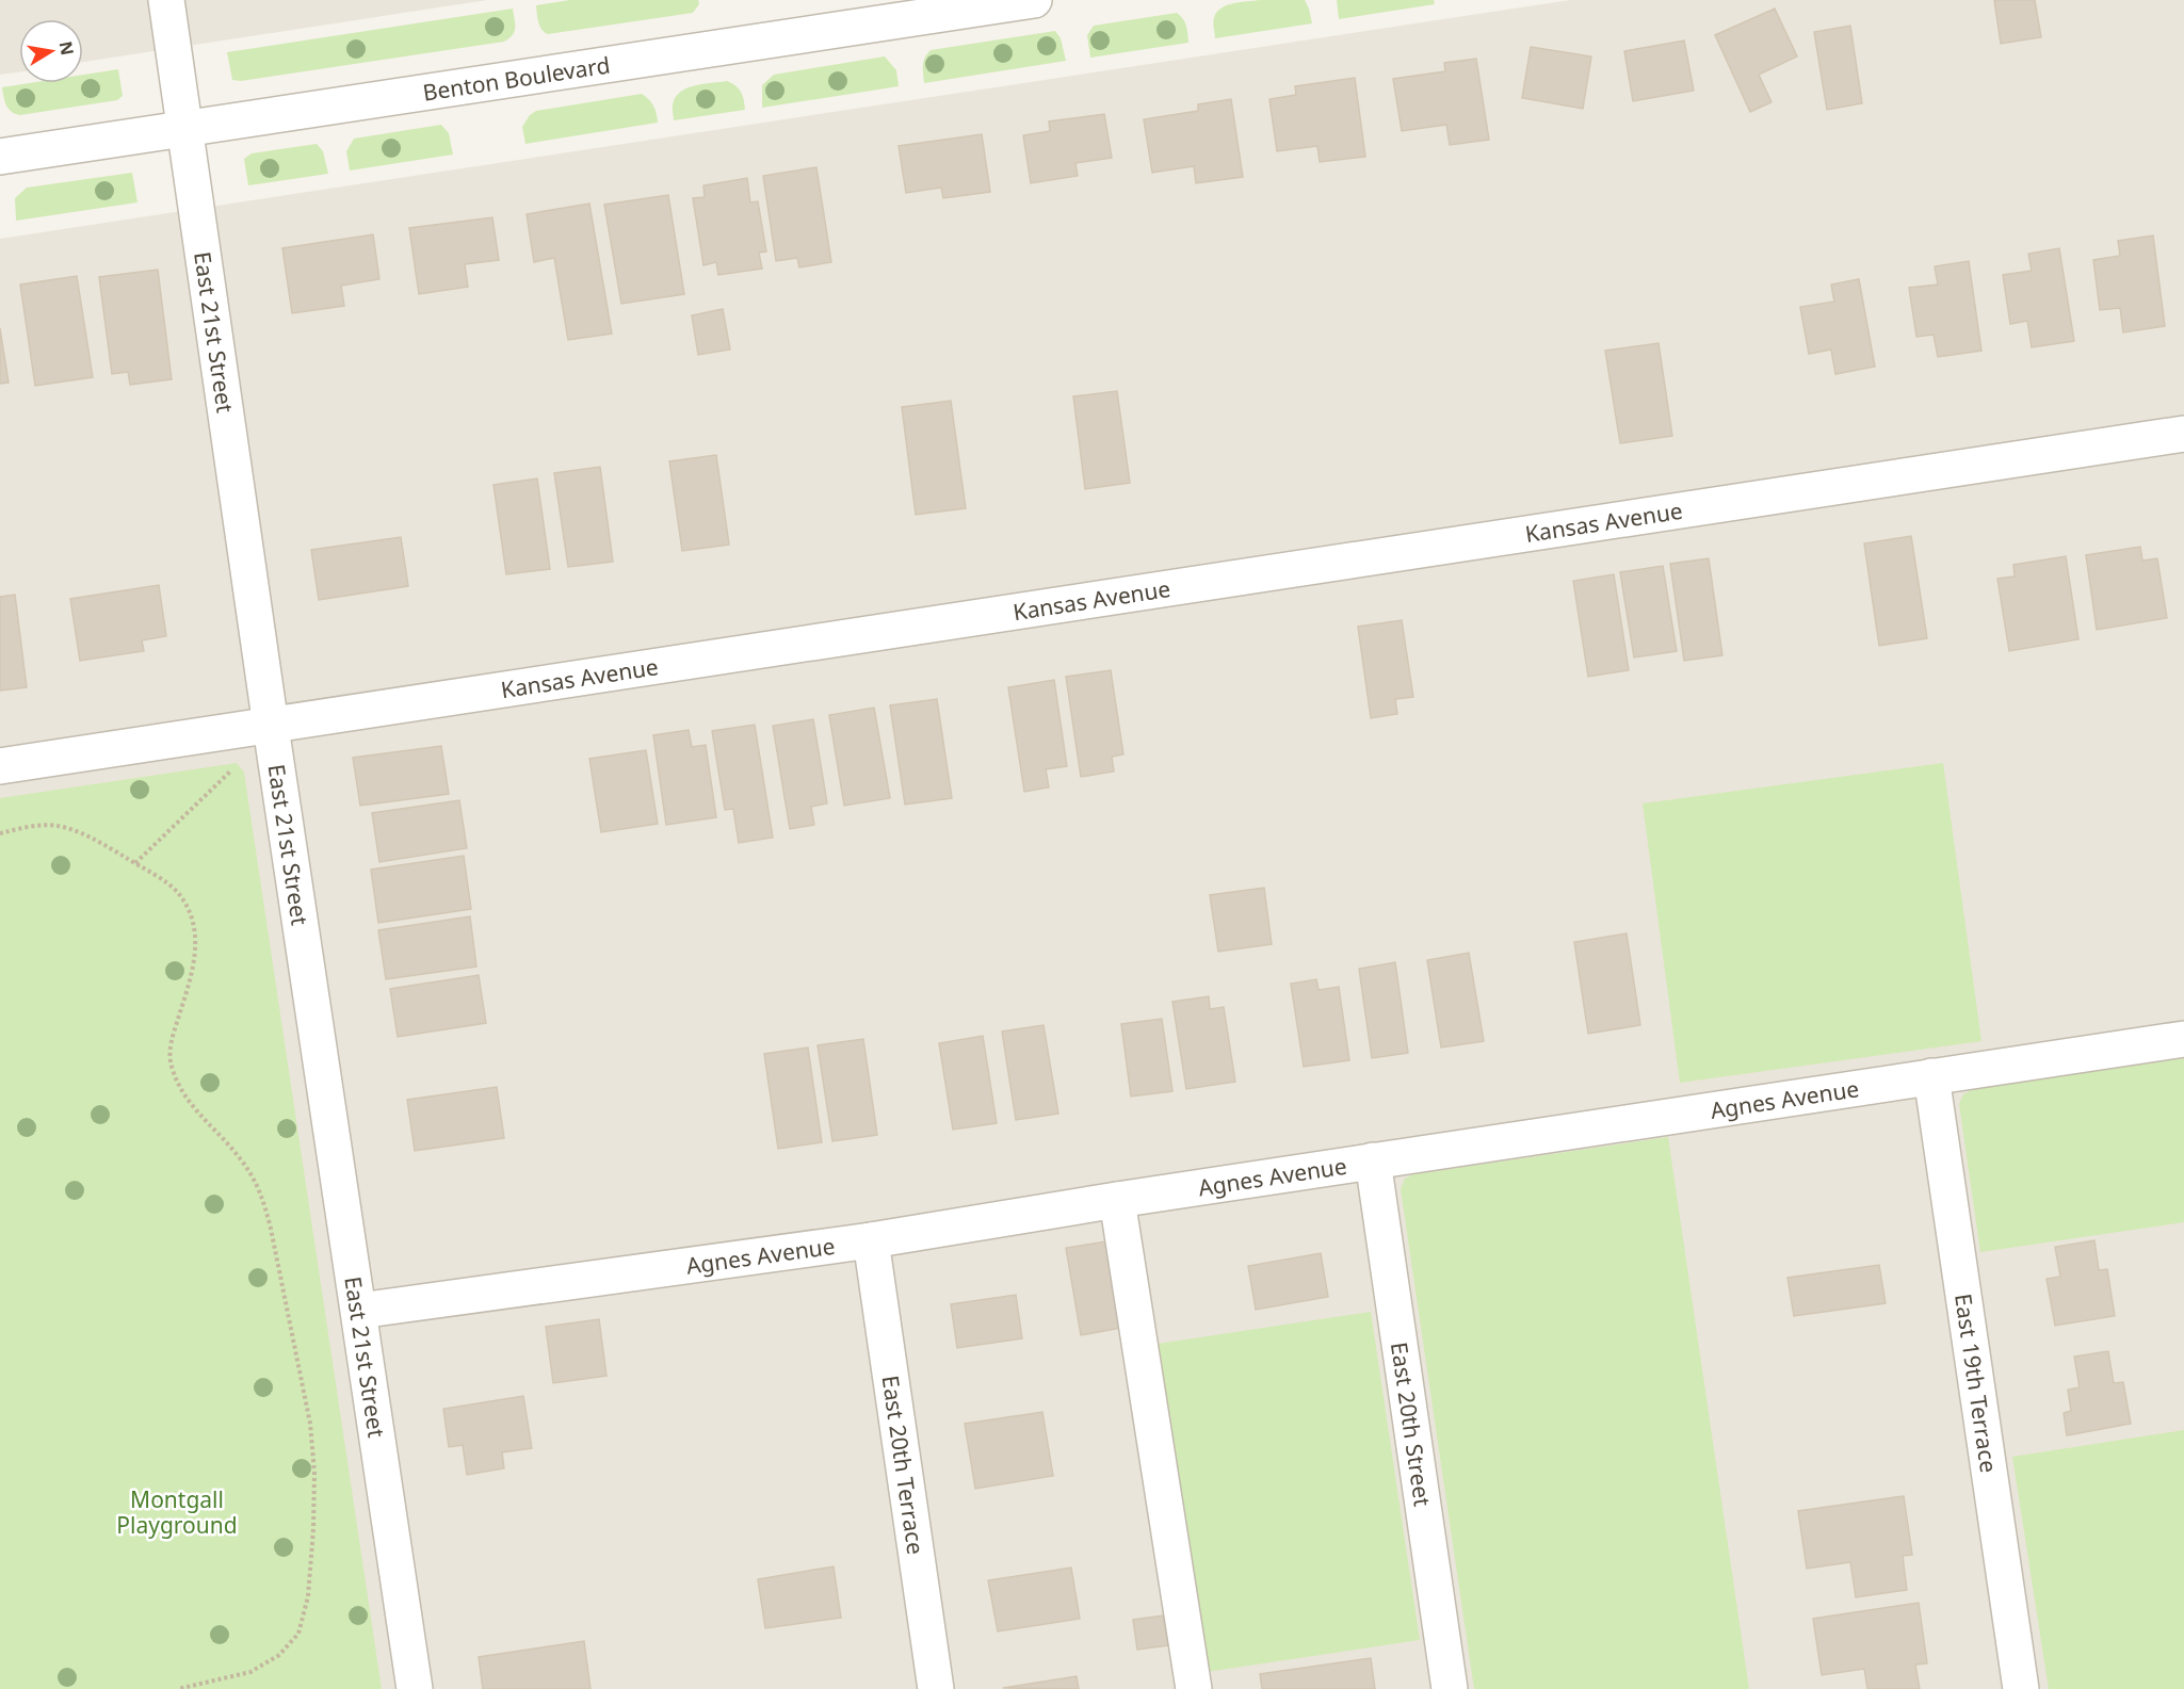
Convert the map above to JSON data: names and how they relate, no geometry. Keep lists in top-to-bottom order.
{
  "streets": {
    "street": [
      "Benton Boulevard",
      "East 21st Street",
      "Kansas Avenue",
      "Agnes Avenue",
      "East 19th Terrace",
      "East 20th Street",
      "East 20th Terrace"
    ]
  },
  "crossings": [
    ["Benton Boulevard", "East 21st Street"],
    ["East 21st Street", "Kansas Avenue"],
    ["East 21st Street", "Agnes Avenue"],
    ["Agnes Avenue", "East 19th Terrace"],
    ["Agnes Avenue", "East 20th Street"],
    ["Agnes Avenue", "East 20th Terrace"]
  ],
  "parks": ["Montgall Playground"],
  "north": "right"
}
